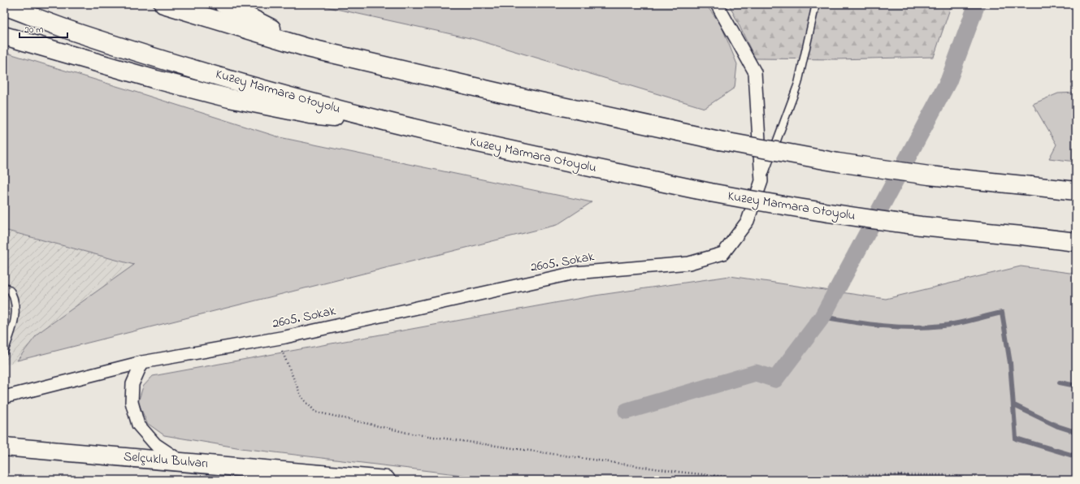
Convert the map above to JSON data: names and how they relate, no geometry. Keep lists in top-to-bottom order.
{
  "streets": {
    "main road": ["Kuzey Marmara Otoyolu", "Selçuklu Bulvarı"],
    "street": ["2605. Sokak"]
  },
  "scale_bar": "20 m"
}
